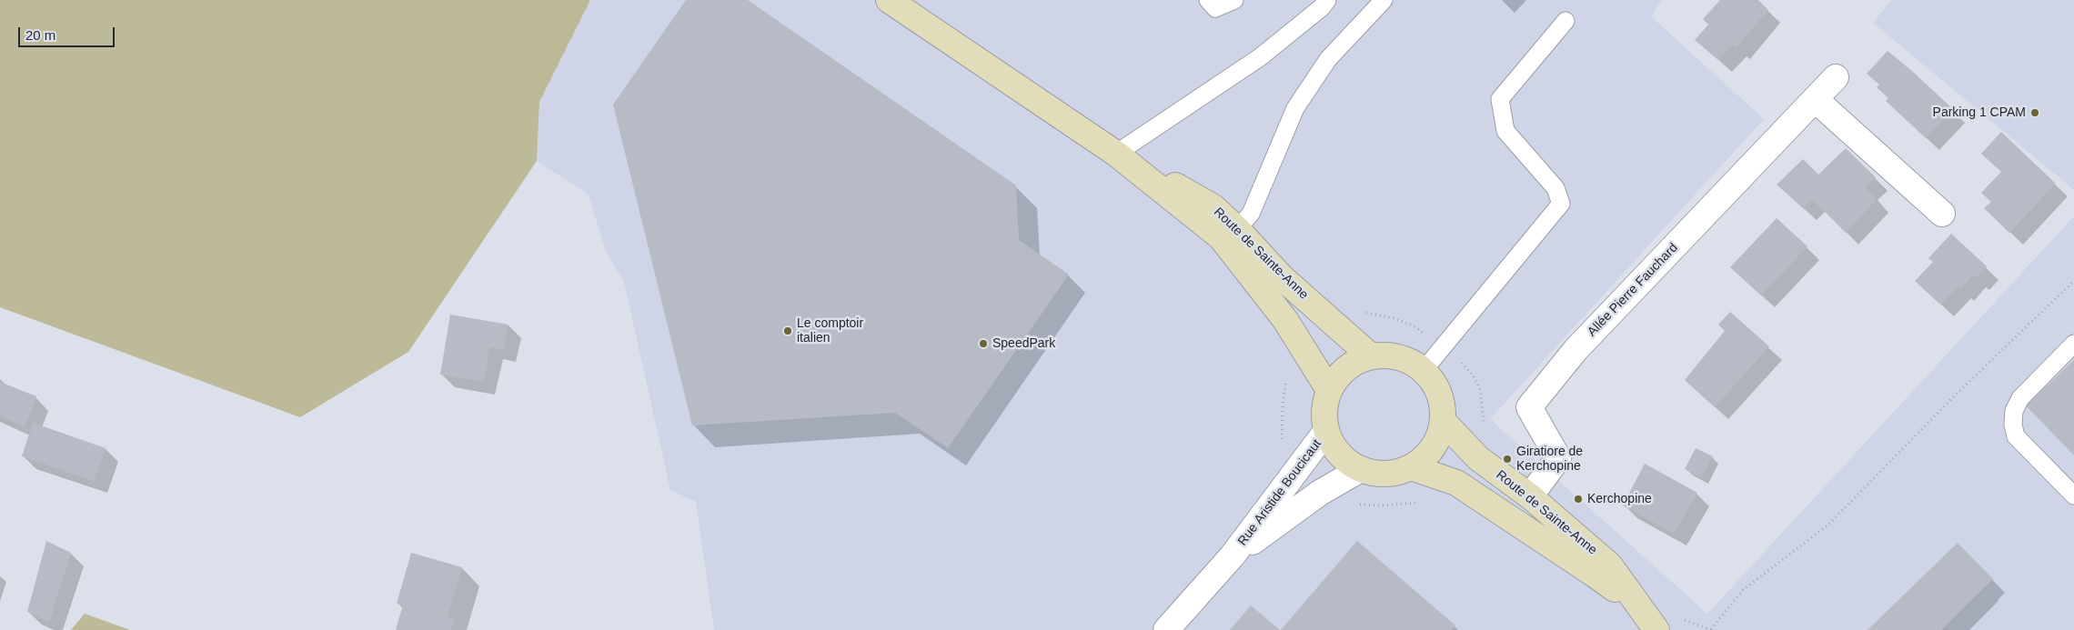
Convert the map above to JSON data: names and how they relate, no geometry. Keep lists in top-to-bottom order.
{
  "streets": {
    "main road": ["Route de Sainte-Anne"],
    "street": ["Allée Pierre Fauchard", "Rue Aristide Boucicaut"]
  },
  "crossings": [
    ["Route de Sainte-Anne", "Allée Pierre Fauchard"],
    ["Route de Sainte-Anne", "Rue Aristide Boucicaut"]
  ],
  "places": [
    "Parking 1 CPAM",
    "Le comptoir italien",
    "SpeedPark",
    "Giratiore de Kerchopine",
    "Kerchopine"
  ],
  "scale_bar": "20 m"
}
